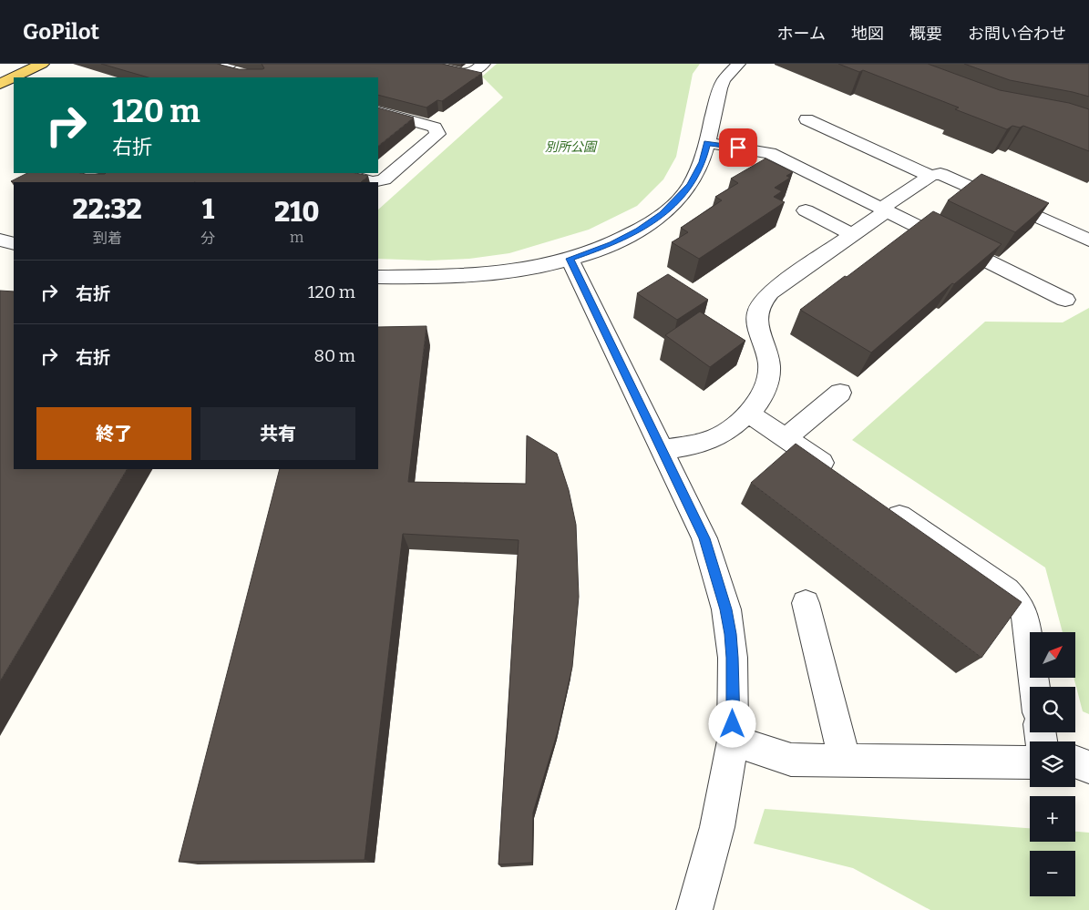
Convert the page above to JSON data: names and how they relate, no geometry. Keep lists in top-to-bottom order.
{
  "parks": ["別所公園"],
  "north": "top right",
  "page": {
    "header": "GoPilot",
    "nav": [
      "ホーム",
      "地図",
      "概要",
      "お問い合わせ"
    ],
    "turn": ["120 m", "右折"],
    "eta": [
      "22:32",
      "到着",
      "1",
      "分",
      "210",
      "m"
    ],
    "list": [
      {
        "name": "右折",
        "value": "120 m"
      },
      {
        "name": "右折",
        "value": "80 m"
      }
    ],
    "buttons": ["終了", "共有"],
    "map_buttons": ["+", "−"]
  }
}
